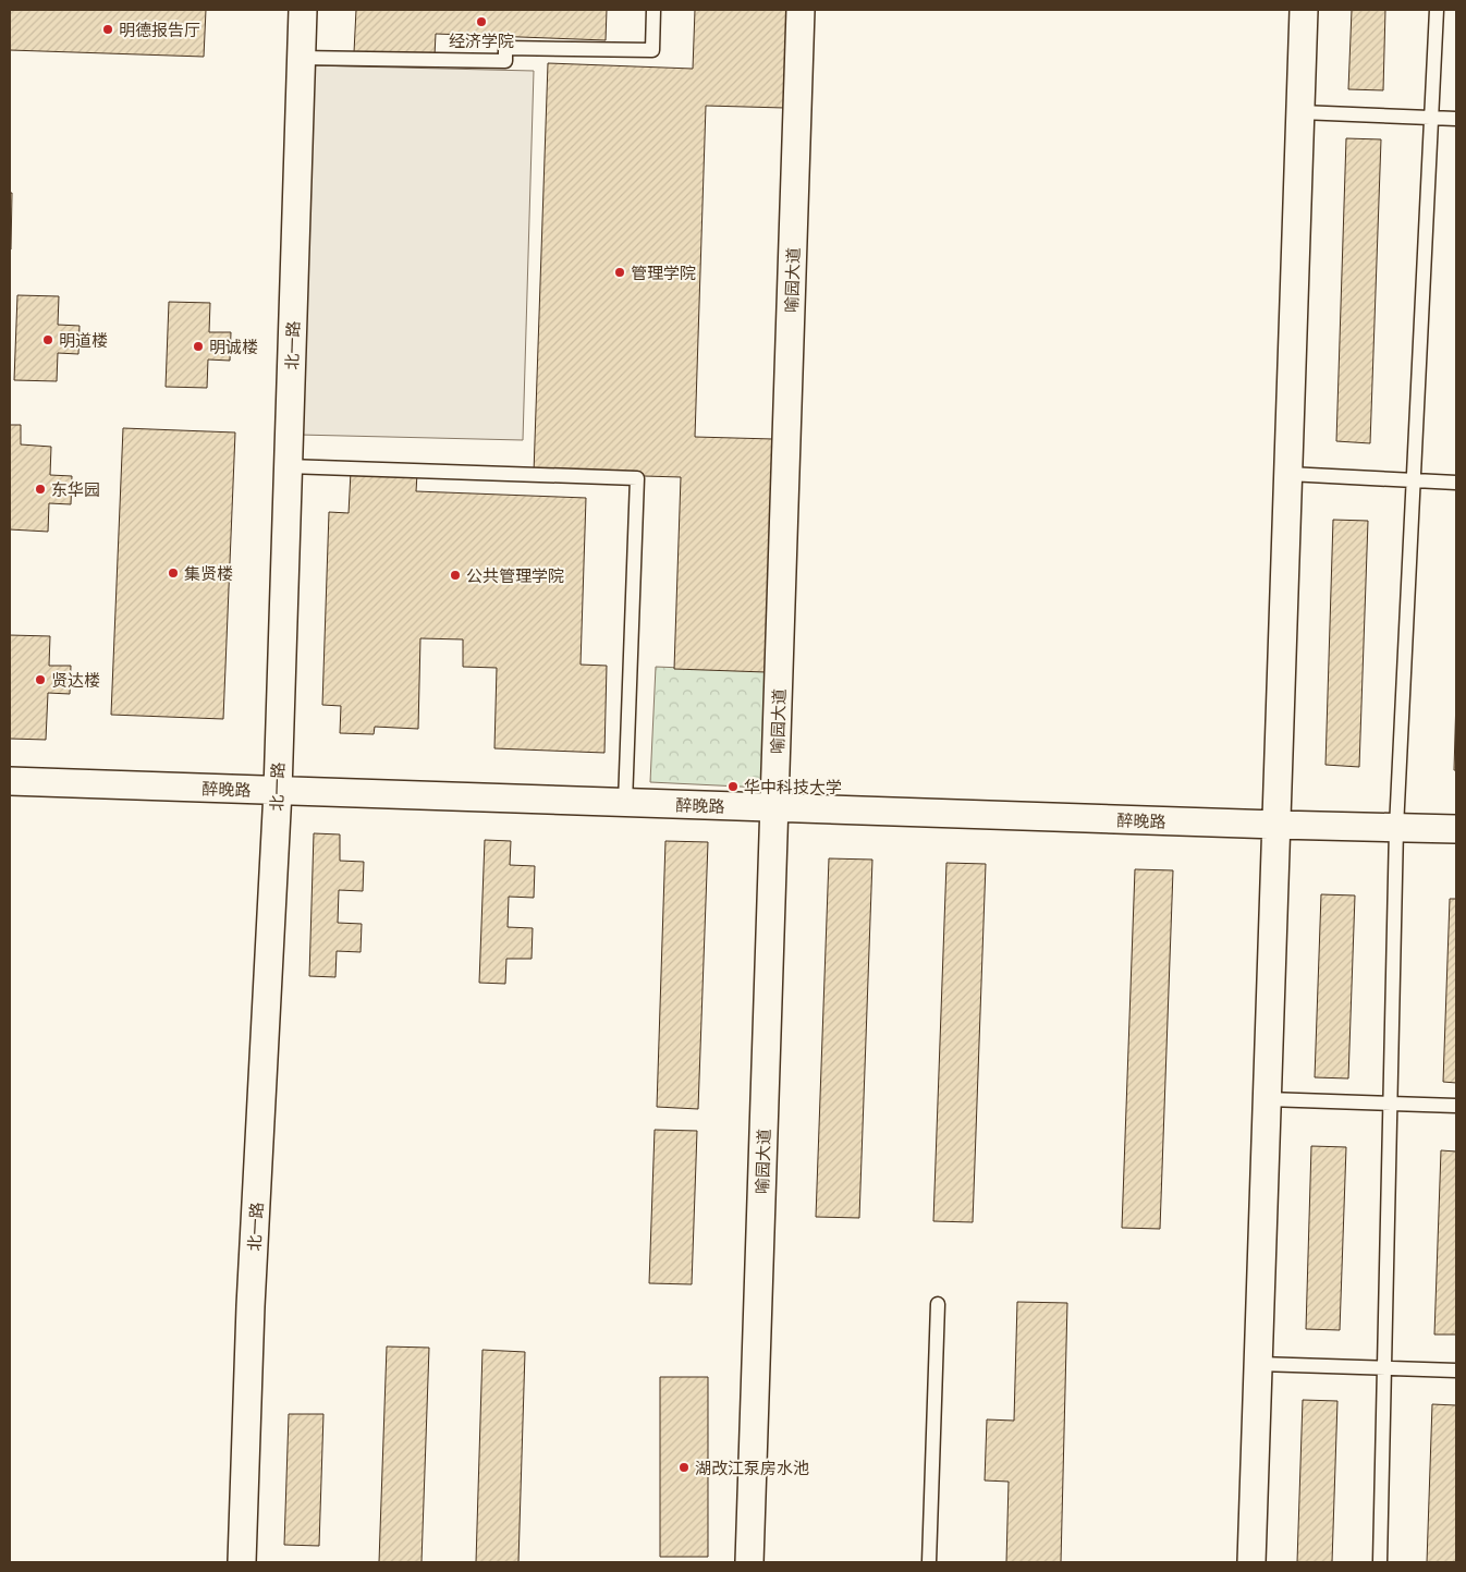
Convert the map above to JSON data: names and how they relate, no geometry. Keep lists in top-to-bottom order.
{
  "streets": {
    "street": ["喻园大道", "北一路", "醉晚路"]
  },
  "crossings": [
    ["喻园大道", "醉晚路"],
    ["北一路", "醉晚路"]
  ],
  "places": [
    "经济学院",
    "明德报告厅",
    "管理学院",
    "明道楼",
    "明诚楼",
    "东华园",
    "集贤楼",
    "公共管理学院",
    "贤达楼",
    "华中科技大学",
    "湖改江泵房水池"
  ]
}
